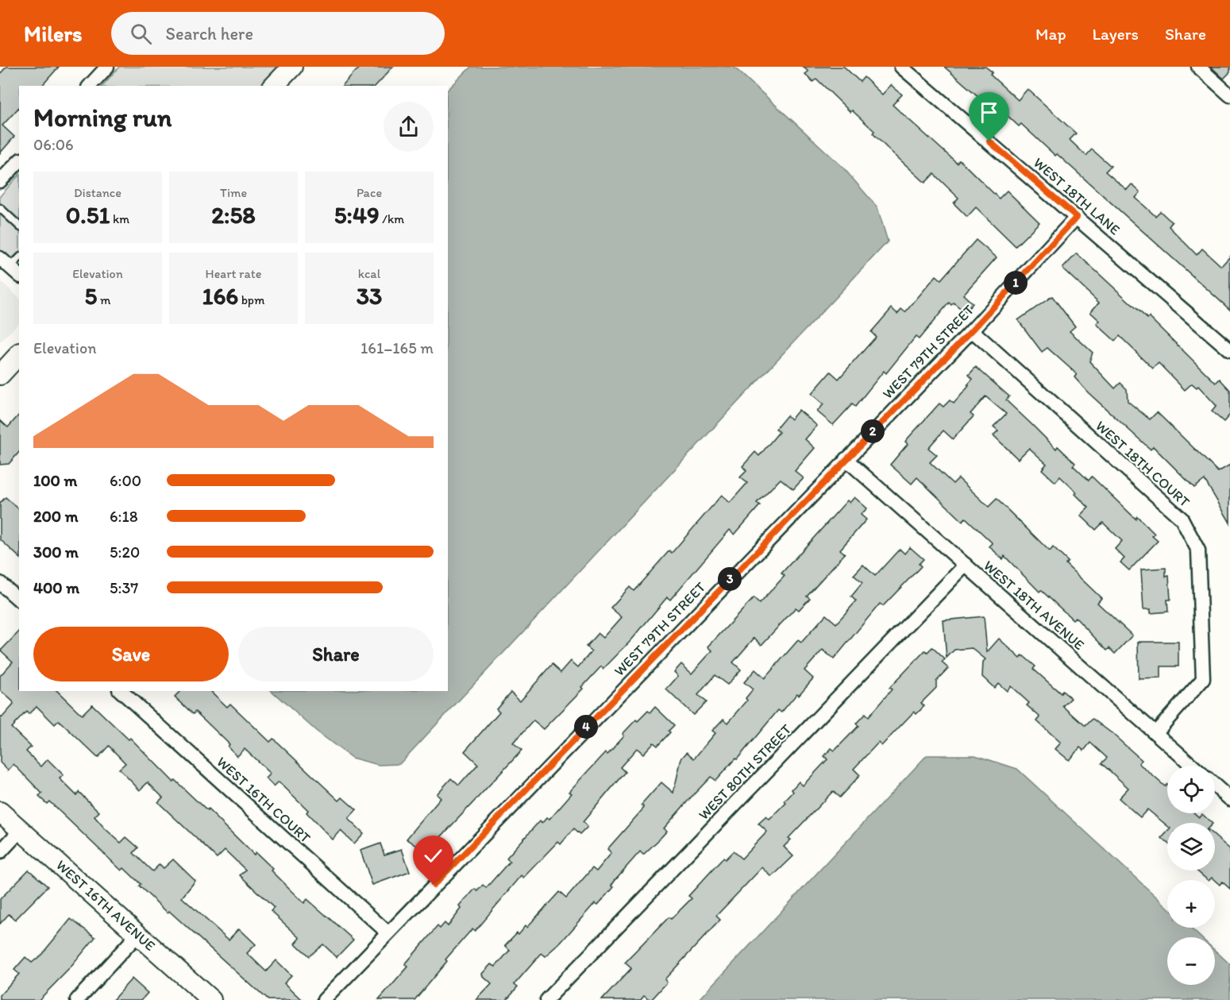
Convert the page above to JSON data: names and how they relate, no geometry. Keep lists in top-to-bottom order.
{
  "streets": {
    "street": [
      "WEST 18TH LANE",
      "WEST 79TH STREET",
      "WEST 18TH COURT",
      "WEST 18TH AVENUE",
      "WEST 80TH STREET",
      "WEST 16TH COURT",
      "WEST 16TH AVENUE"
    ]
  },
  "crossings": [
    ["WEST 18TH LANE", "WEST 79TH STREET"],
    ["WEST 79TH STREET", "WEST 18TH COURT"],
    ["WEST 79TH STREET", "WEST 18TH AVENUE"],
    ["WEST 79TH STREET", "WEST 16TH COURT"],
    ["WEST 18TH COURT", "WEST 18TH AVENUE"],
    ["WEST 18TH AVENUE", "WEST 80TH STREET"]
  ],
  "page": {
    "header": "Milers",
    "search": "Search here",
    "nav": ["Map", "Layers", "Share"],
    "heading": ["Morning run", "06:06"],
    "stats": [
      ["Distance", "0.51 km"],
      ["Time", "2:58"],
      ["Pace", "5:49 /km"],
      ["Elevation", "5 m"],
      ["Heart rate", "166 bpm"],
      ["kcal", "33"]
    ],
    "pins": [
      "1",
      "2",
      "3",
      "4"
    ],
    "chart": ["Elevation", "161–165 m"],
    "list": [
      {
        "name": "100 m",
        "note": "6:00"
      },
      {
        "name": "200 m",
        "note": "6:18"
      },
      {
        "name": "300 m",
        "note": "5:20"
      },
      {
        "name": "400 m",
        "note": "5:37"
      }
    ],
    "buttons": ["Save", "Share"],
    "map_buttons": ["+", "−"]
  }
}
